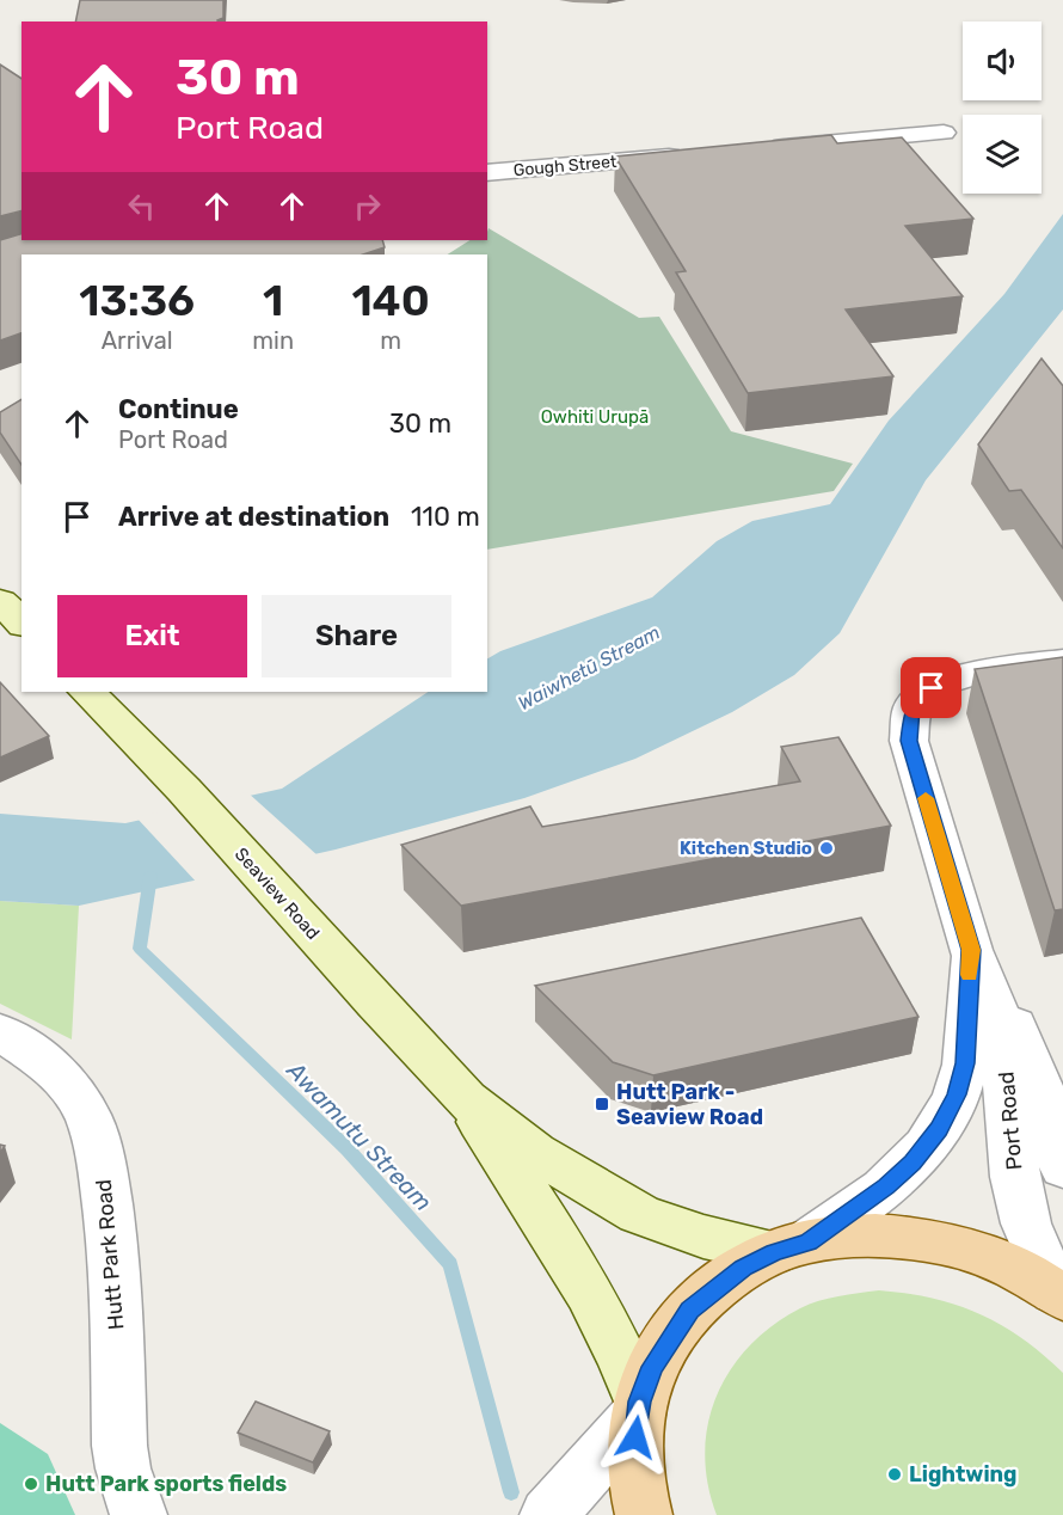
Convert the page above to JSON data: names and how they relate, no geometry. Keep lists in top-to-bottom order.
{
  "streets": {
    "main road": ["Seaview Road"],
    "street": ["Gough Street", "Port Road", "Hutt Park Road"]
  },
  "crossings": [
    ["Seaview Road", "Port Road"]
  ],
  "water": ["Waiwhetū Stream", "Awamutu Stream"],
  "parks": ["Owhiti Urupā"],
  "places": {
    "other": ["Kitchen Studio", "Lightwing", "Hutt Park sports fields"],
    "transit": ["Hutt Park - Seaview Road"]
  },
  "page": {
    "turn": ["30 m", "Port Road"],
    "eta": [
      "13:36",
      "Arrival",
      "1",
      "min",
      "140",
      "m"
    ],
    "list": [
      {
        "name": "Continue",
        "note": "Port Road",
        "value": "30 m"
      },
      {
        "name": "Arrive at destination",
        "value": "110 m"
      }
    ],
    "buttons": ["Exit", "Share"]
  }
}
